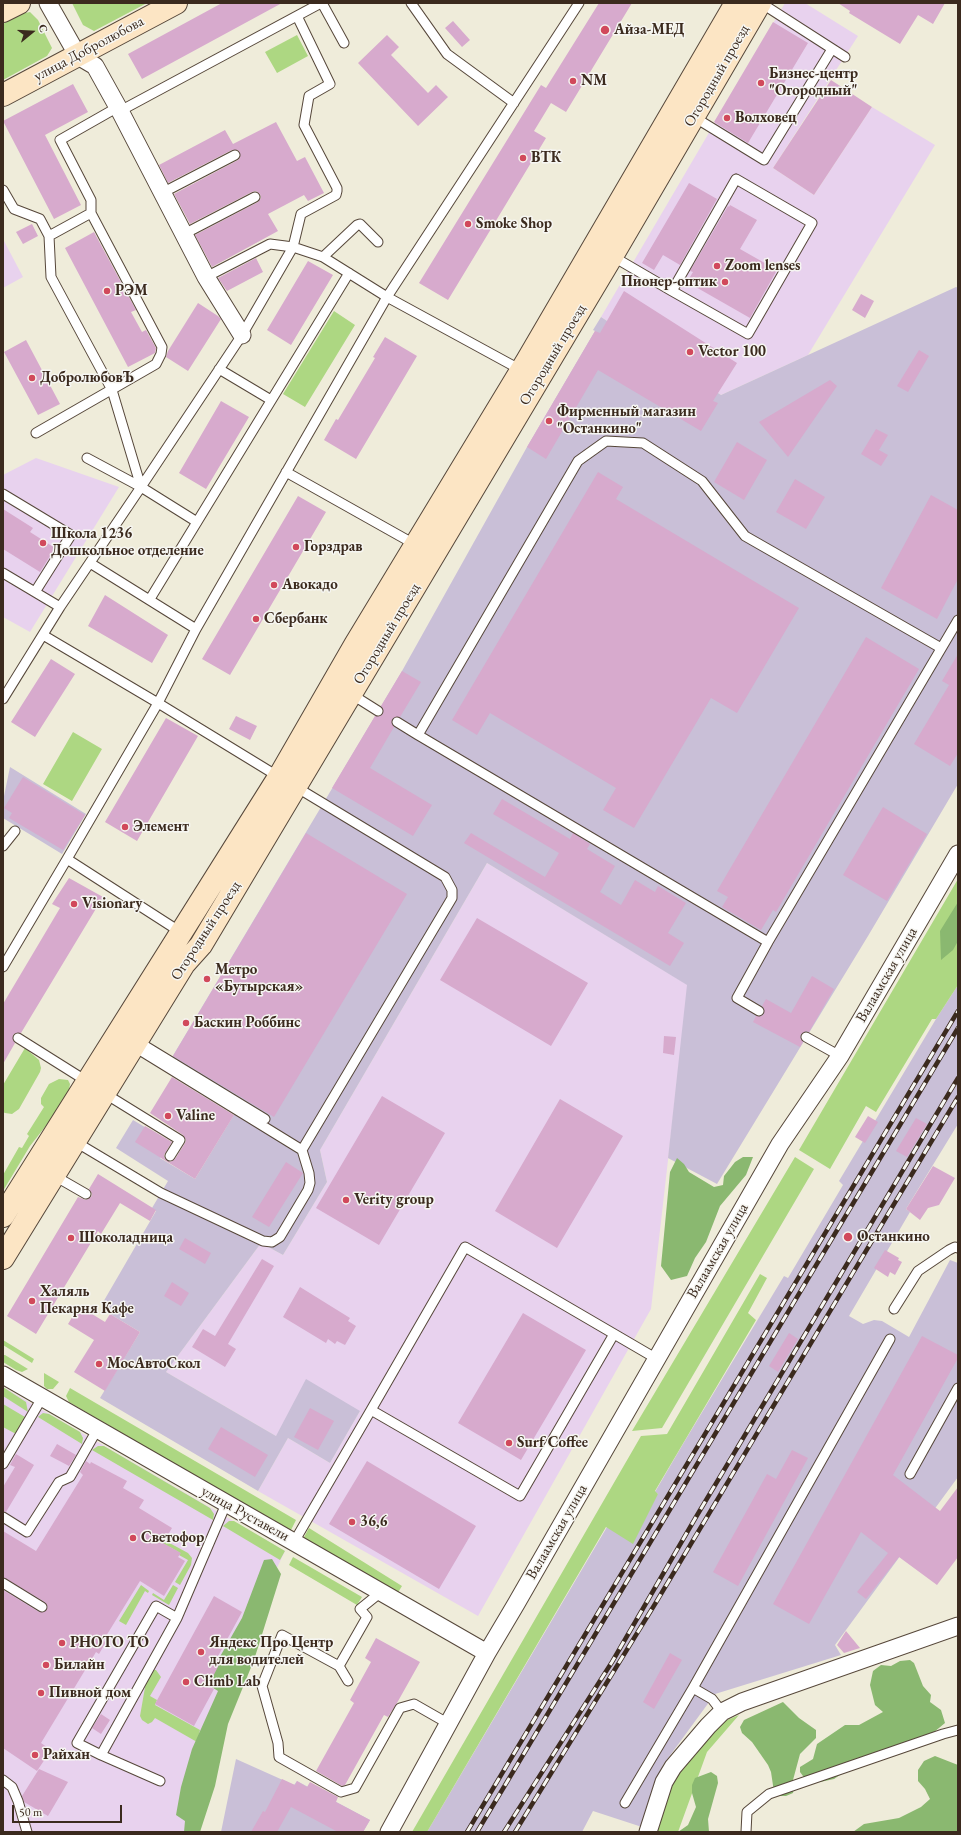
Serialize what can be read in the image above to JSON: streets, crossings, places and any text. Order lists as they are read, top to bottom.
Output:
{
  "streets": {
    "main road": ["улица Добролюбова", "Огородный проезд"],
    "street": ["Валаамская улица", "улица Руставели"]
  },
  "crossings": [
    ["Валаамская улица", "улица Руставели"]
  ],
  "places": [
    "Айза-МЕД",
    "NM",
    "Бизнес-центр \"Огородный\"",
    "Волховец",
    "ВТК",
    "Smoke Shop",
    "Zoom lenses",
    "Пионер-оптик",
    "РЭМ",
    "Vector 100",
    "ДобролюбовЪ",
    "Фирменный магазин \"Останкино\"",
    "Школа 1236 Дошкольное отделение",
    "Горздрав",
    "Авокадо",
    "Сбербанк",
    "Элемент",
    "Visionary",
    "Метро «Бутырская»",
    "Баскин Роббинс",
    "Valine",
    "Verity group",
    "Останкино",
    "Шоколадница",
    "Халяль Пекарня Кафе",
    "МосАвтоСкол",
    "Surf Coffee",
    "36,6",
    "Светофор",
    "PHOTO TO",
    "Яндекс Про Центр для водителей",
    "Билайн",
    "Climb Lab",
    "Пивной дом",
    "Райхан"
  ],
  "scale_bar": "50 m",
  "north": "right"
}
